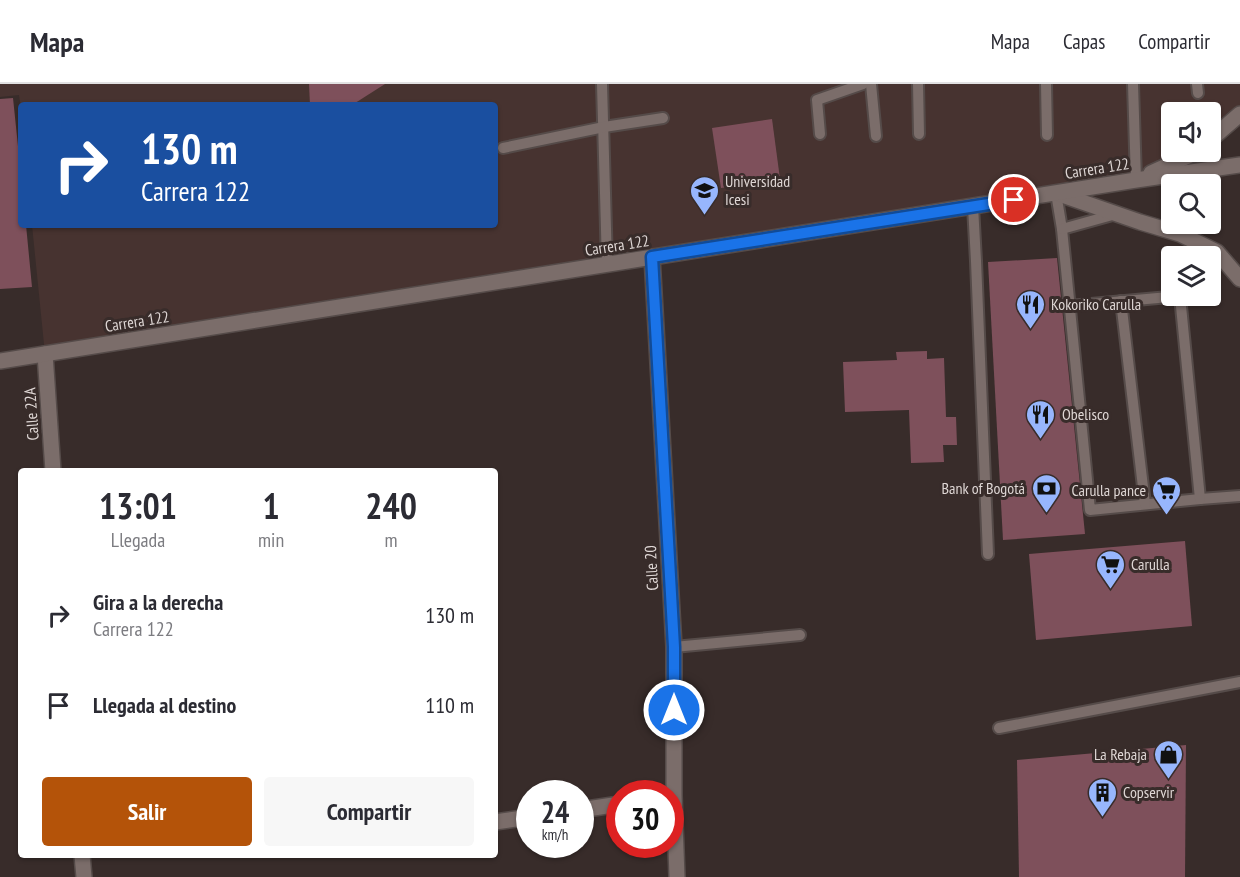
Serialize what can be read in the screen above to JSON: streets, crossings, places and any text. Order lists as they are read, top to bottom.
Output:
{
  "streets": {
    "street": ["Carrera 122", "Calle 22A", "Calle 20"]
  },
  "crossings": [
    ["Carrera 122", "Calle 22A"],
    ["Carrera 122", "Calle 20"]
  ],
  "places": {
    "school or university": ["Universidad Icesi"],
    "restaurant": ["Kokoriko Carulla", "Obelisco"],
    "bank": ["Bank of Bogotá"],
    "supermarket": ["Carulla pance", "Carulla"],
    "shop": ["La Rebaja"],
    "building": ["Copservir"]
  },
  "page": {
    "header": "Mapa",
    "nav": ["Mapa", "Capas", "Compartir"],
    "turn": ["130 m", "Carrera 122"],
    "eta": [
      "13:01",
      "Llegada",
      "1",
      "min",
      "240",
      "m"
    ],
    "list": [
      {
        "name": "Gira a la derecha",
        "note": "Carrera 122",
        "value": "130 m"
      },
      {
        "name": "Llegada al destino",
        "value": "110 m"
      }
    ],
    "buttons": ["Salir", "Compartir"],
    "speed": "24 km/h",
    "limit": "30"
  }
}
